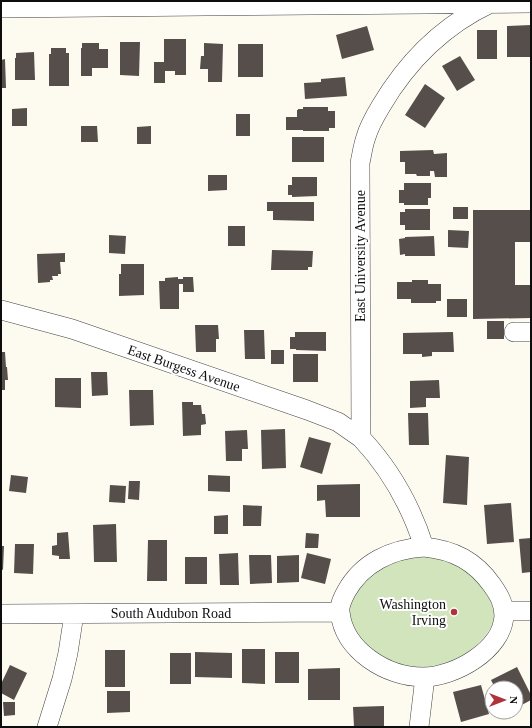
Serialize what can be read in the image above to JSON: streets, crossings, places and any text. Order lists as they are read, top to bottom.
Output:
{
  "streets": {
    "street": ["East University Avenue", "East Burgess Avenue", "South Audubon Road"]
  },
  "crossings": [
    ["East University Avenue", "East Burgess Avenue"]
  ],
  "places": ["Washington Irving"],
  "north": "right"
}
